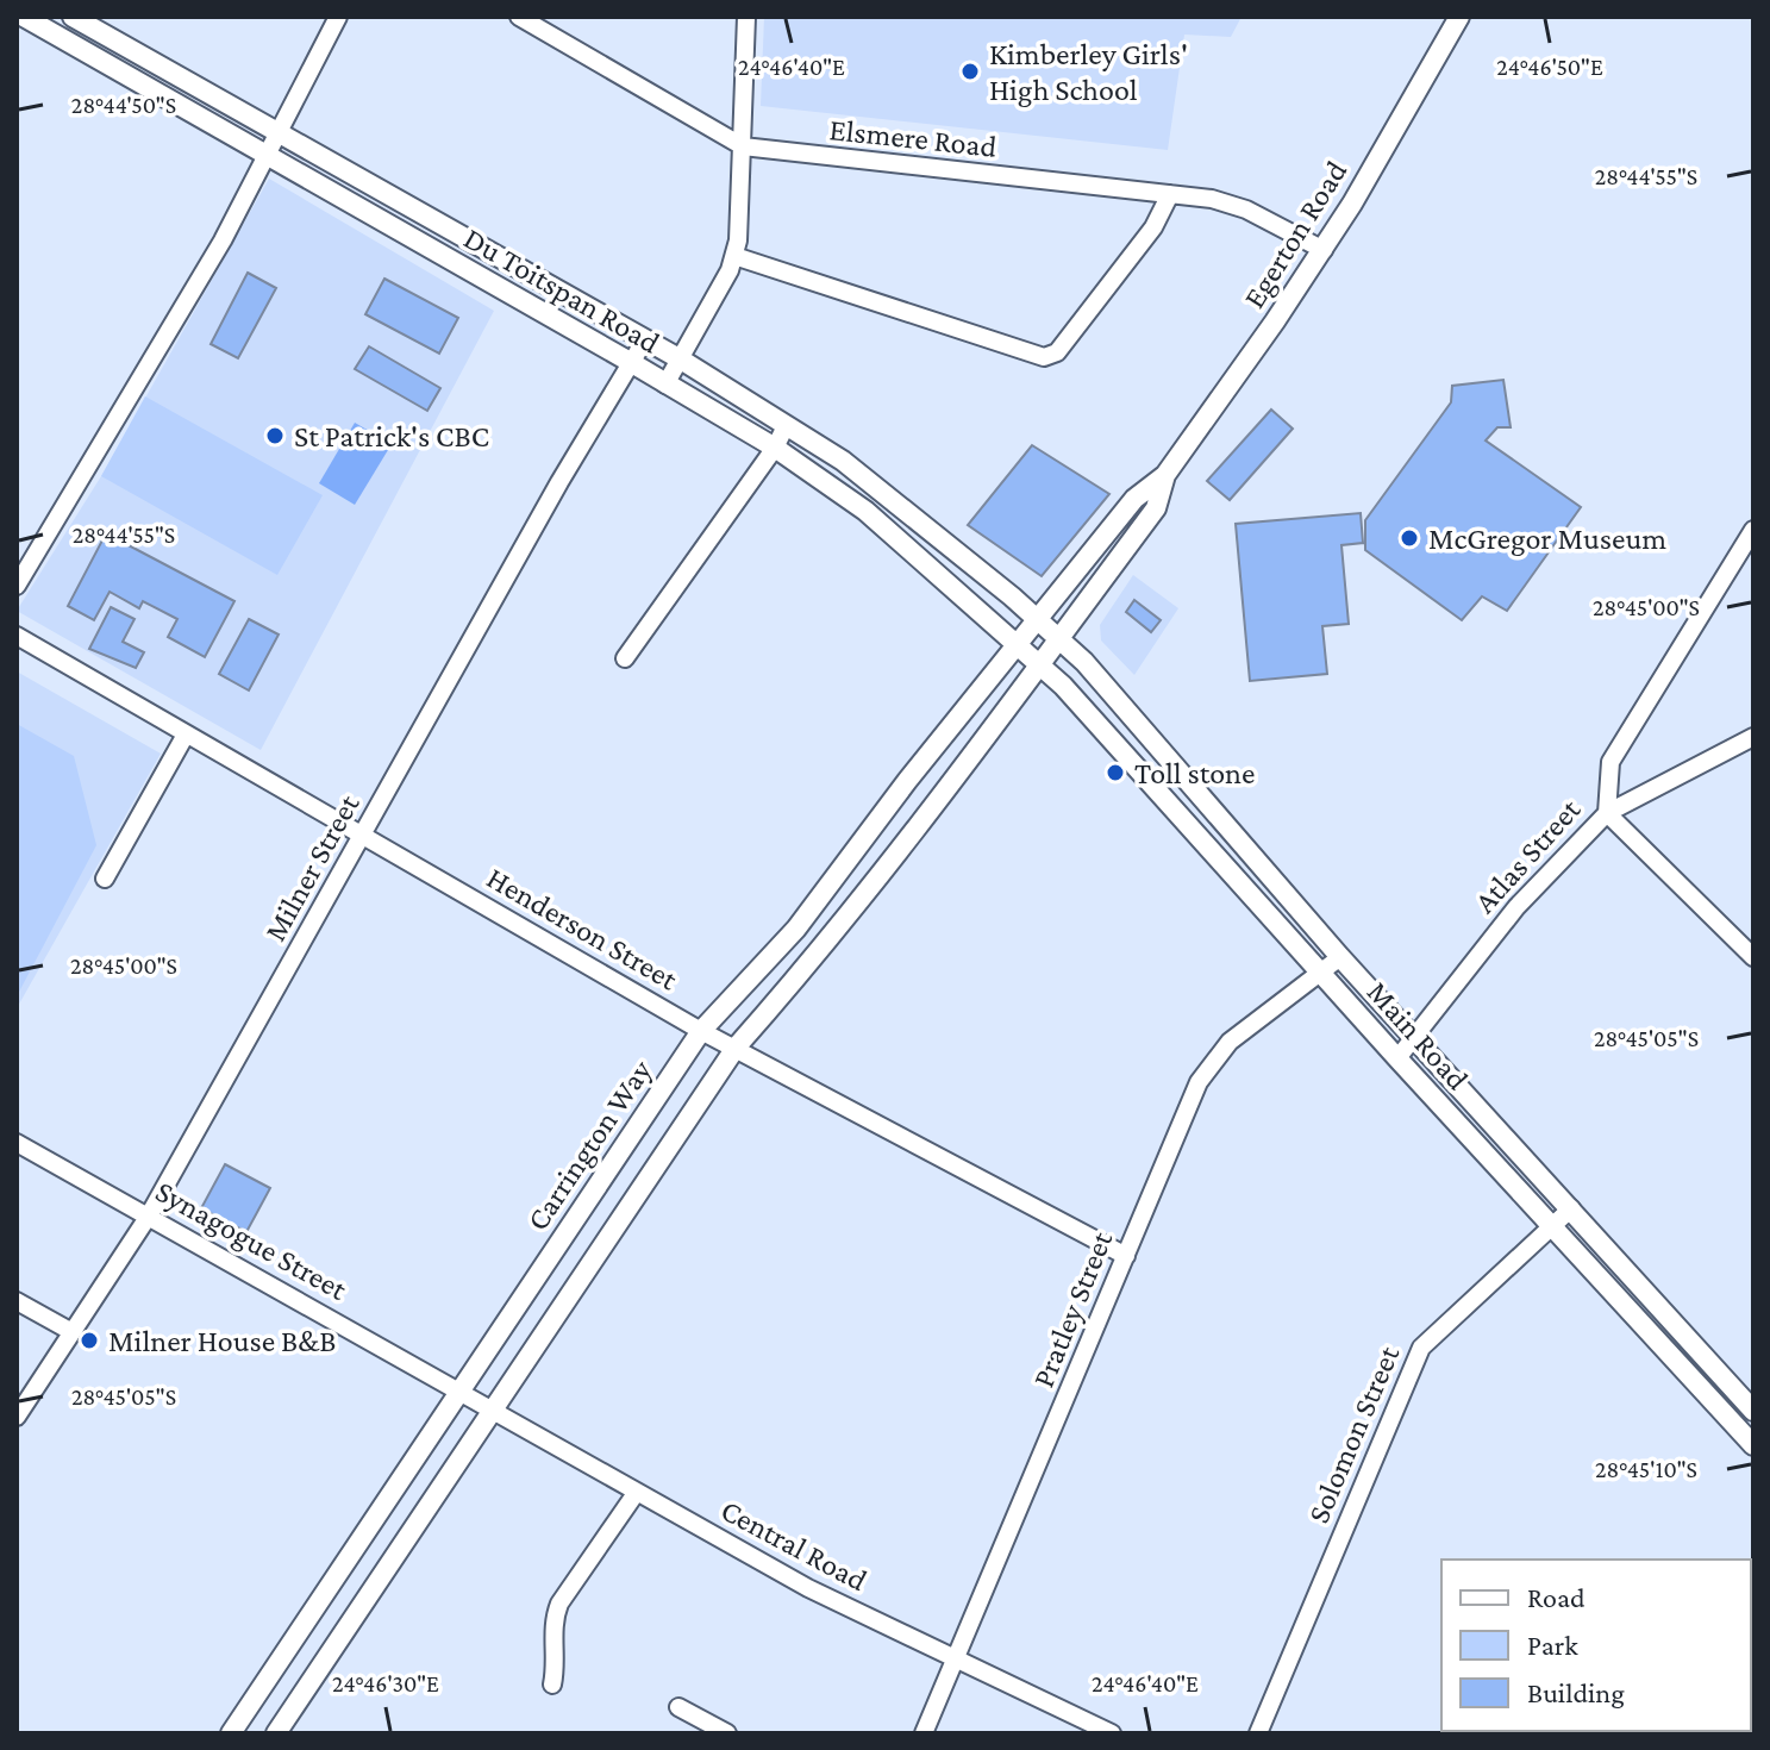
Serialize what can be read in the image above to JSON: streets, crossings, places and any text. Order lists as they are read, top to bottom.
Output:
{
  "streets": {
    "street": [
      "Elsmere Road",
      "Egerton Road",
      "Du Toitspan Road",
      "Atlas Street",
      "Milner Street",
      "Henderson Street",
      "Main Road",
      "Carrington Way",
      "Synagogue Street",
      "Pratley Street",
      "Solomon Street",
      "Central Road"
    ]
  },
  "crossings": [
    ["Elsmere Road", "Egerton Road"],
    ["Egerton Road", "Du Toitspan Road"],
    ["Egerton Road", "Main Road"],
    ["Egerton Road", "Carrington Way"],
    ["Du Toitspan Road", "Milner Street"],
    ["Du Toitspan Road", "Main Road"],
    ["Du Toitspan Road", "Carrington Way"],
    ["Atlas Street", "Main Road"],
    ["Milner Street", "Henderson Street"],
    ["Milner Street", "Synagogue Street"],
    ["Henderson Street", "Carrington Way"],
    ["Henderson Street", "Pratley Street"],
    ["Main Road", "Pratley Street"],
    ["Main Road", "Solomon Street"],
    ["Carrington Way", "Synagogue Street"],
    ["Carrington Way", "Central Road"],
    ["Synagogue Street", "Central Road"],
    ["Pratley Street", "Central Road"]
  ],
  "places": [
    "Kimberley Girls' High School",
    "St Patrick's CBC",
    "McGregor Museum",
    "Toll stone",
    "Milner House B&B"
  ],
  "legend": ["Road", "Park", "Building"],
  "coordinates": [
    "24°46'40\"E",
    "24°46'50\"E",
    "28°44'50\"S",
    "28°44'55\"S",
    "28°45'00\"S",
    "28°45'05\"S",
    "28°45'10\"S",
    "24°46'30\"E"
  ]
}
